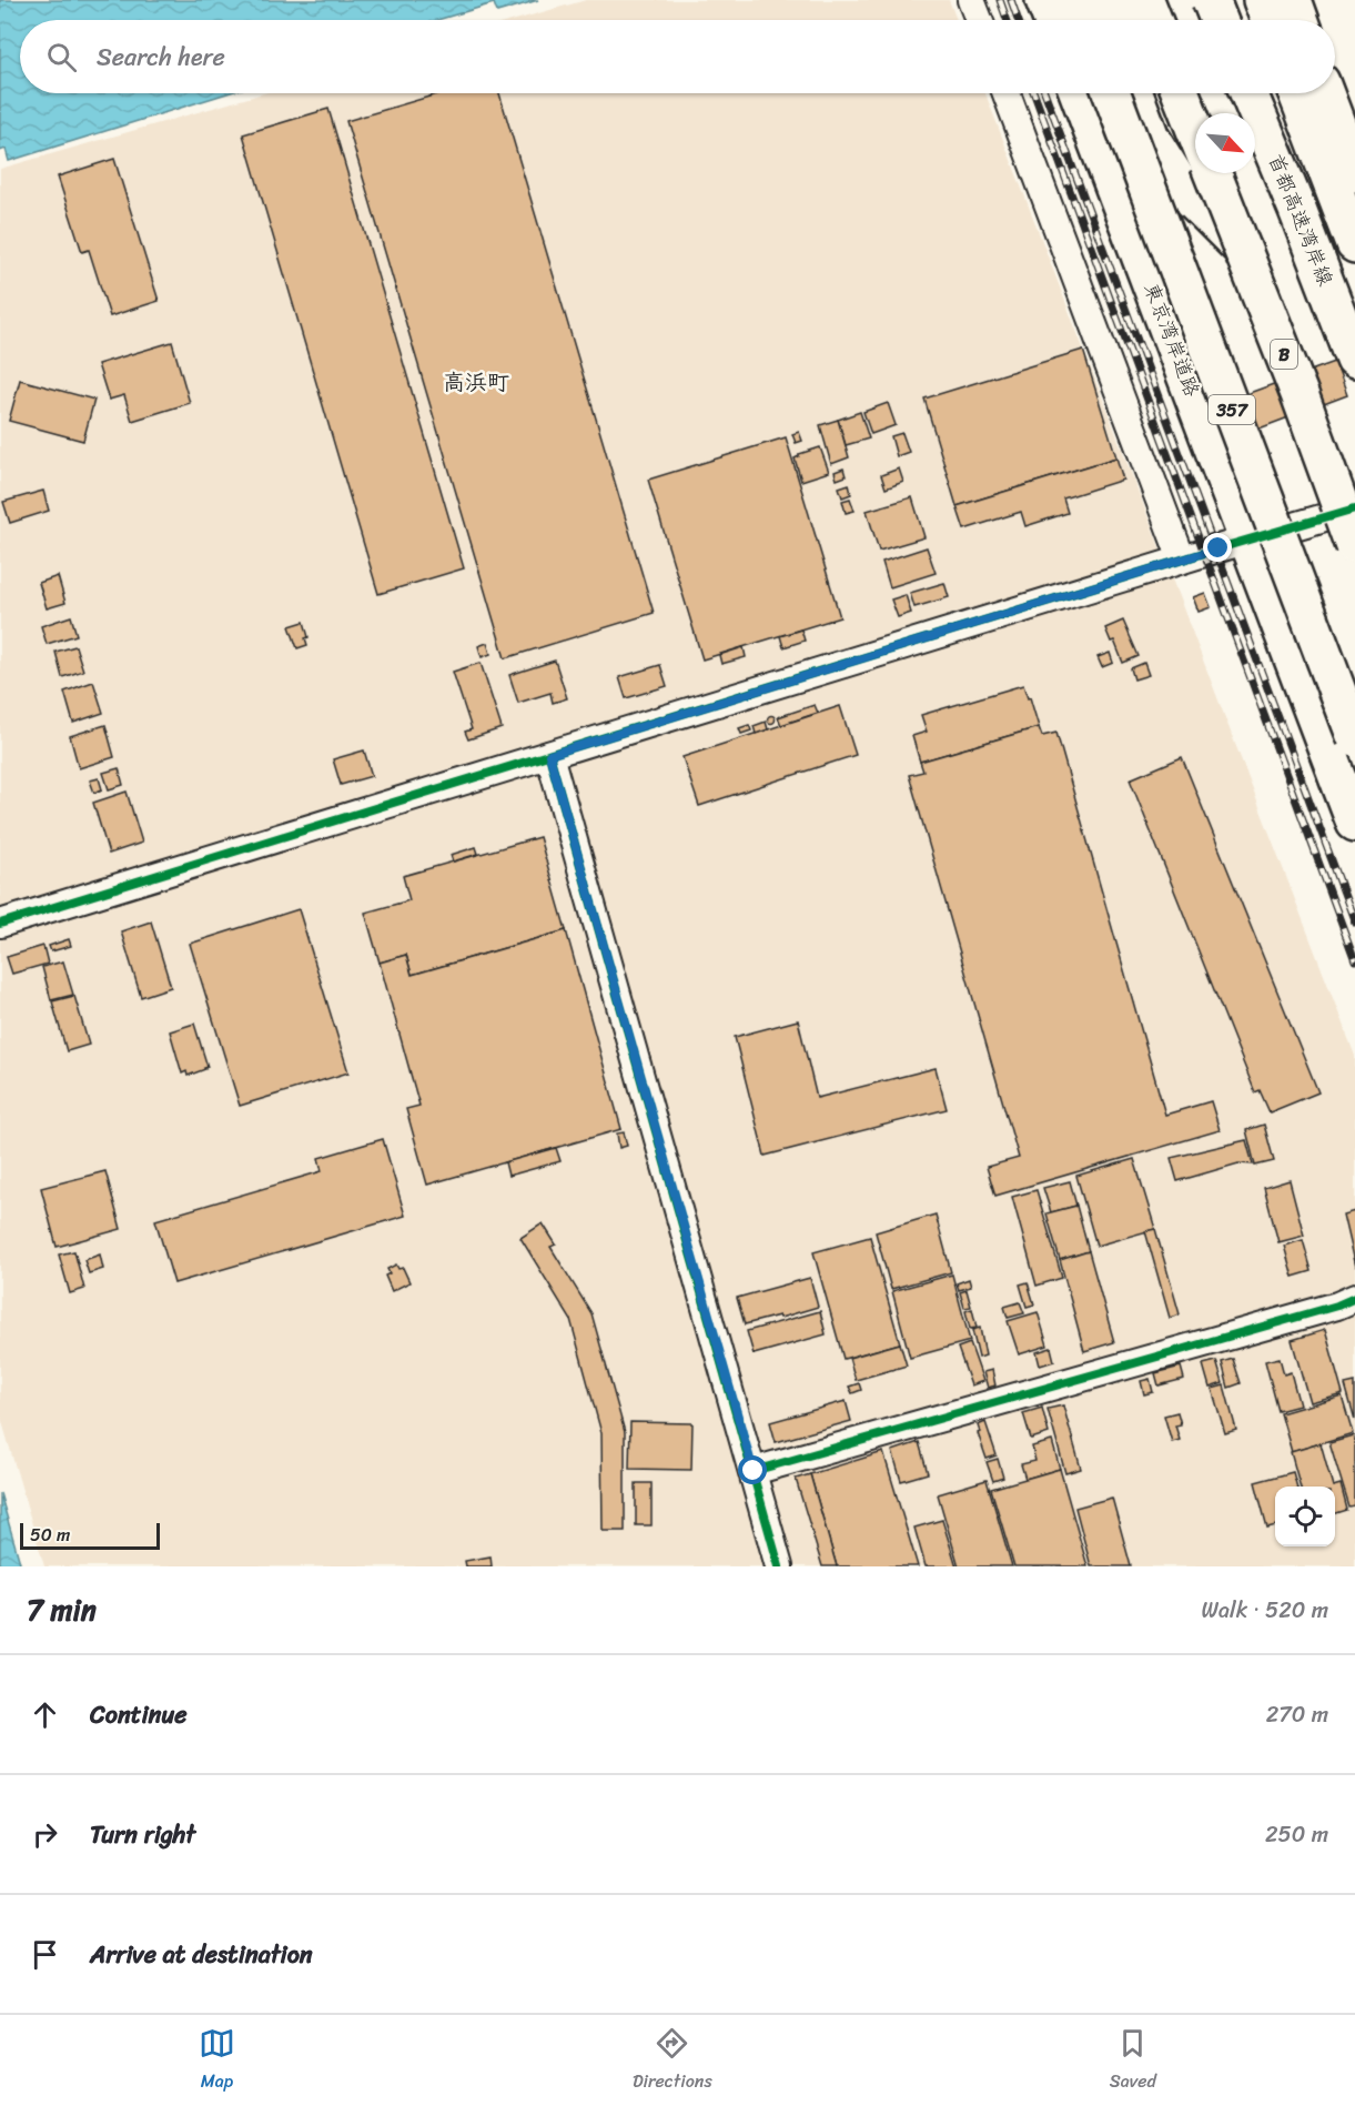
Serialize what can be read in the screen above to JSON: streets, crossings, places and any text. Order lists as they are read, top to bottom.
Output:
{
  "streets": {
    "highway": [
      "首都高速湾岸線",
      "東京湾岸道路",
      "B",
      "357"
    ]
  },
  "districts": ["高浜町"],
  "scale_bar": "50 m",
  "north": "bottom right",
  "page": {
    "search": "Search here",
    "scale": "50 m",
    "heading": ["7 min", "Walk · 520 m"],
    "list": [
      ["Continue", "270 m"],
      ["Turn right", "250 m"],
      "Arrive at destination"
    ],
    "nav": ["Map", "Directions", "Saved"]
  }
}
